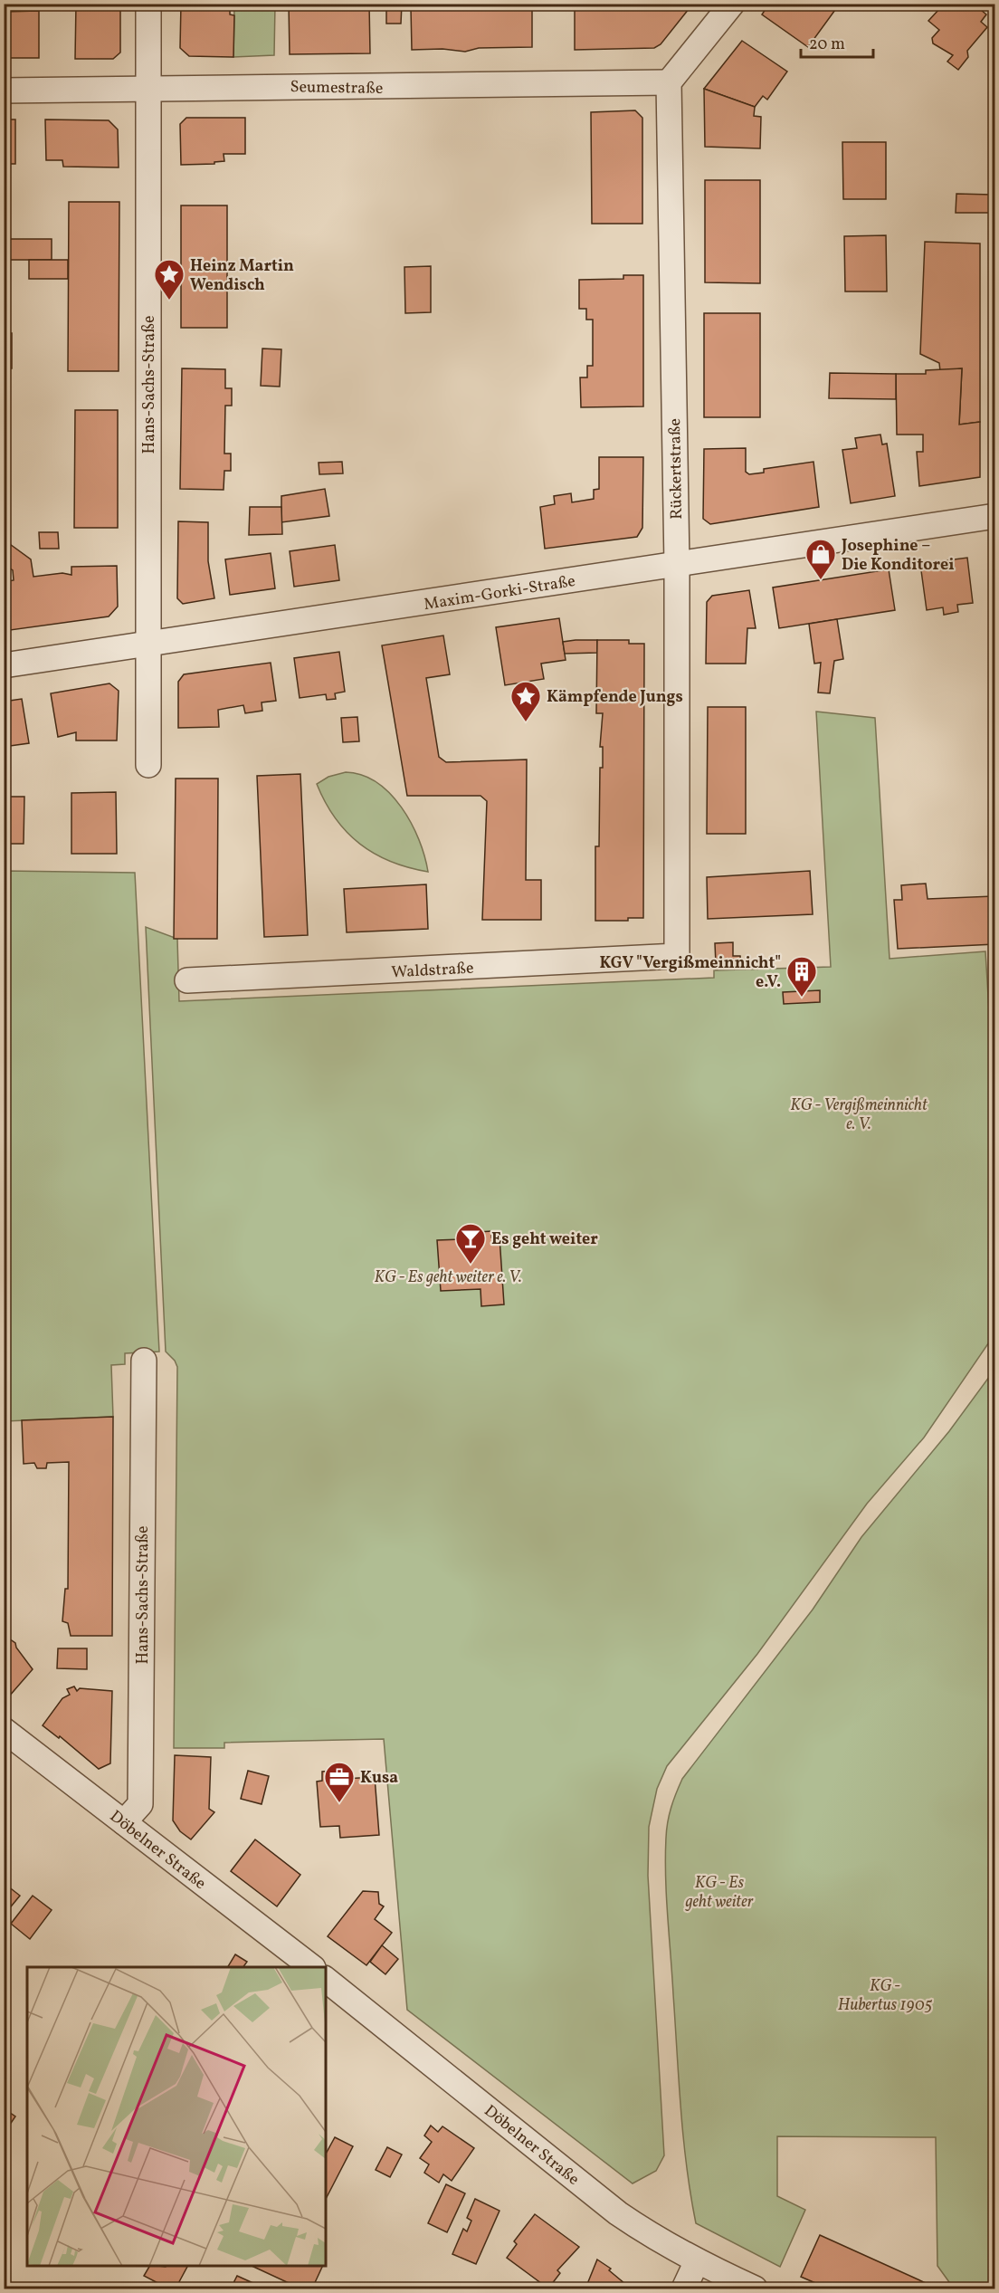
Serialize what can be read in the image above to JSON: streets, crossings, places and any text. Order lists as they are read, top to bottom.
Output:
{
  "streets": {
    "street": [
      "Seumestraße",
      "Hans-Sachs-Straße",
      "Rückertstraße",
      "Maxim-Gorki-Straße",
      "Waldstraße",
      "Döbelner Straße"
    ]
  },
  "crossings": [
    ["Seumestraße", "Hans-Sachs-Straße"],
    ["Seumestraße", "Rückertstraße"],
    ["Hans-Sachs-Straße", "Maxim-Gorki-Straße"],
    ["Hans-Sachs-Straße", "Döbelner Straße"],
    ["Rückertstraße", "Maxim-Gorki-Straße"],
    ["Rückertstraße", "Waldstraße"]
  ],
  "parks": [
    "KG - Vergißmeinnicht e. V.",
    "KG - Es geht weiter e. V.",
    "KG - Es geht weiter",
    "KG - Hubertus 1905"
  ],
  "places": {
    "place": ["Heinz Martin Wendisch", "Kämpfende Jungs"],
    "shop": ["Josephine – Die Konditorei"],
    "building": ["KGV \"Vergißmeinnicht\" e.V."],
    "bar": ["Es geht weiter"],
    "office": ["Kusa"]
  },
  "scale_bar": "20 m"
}
